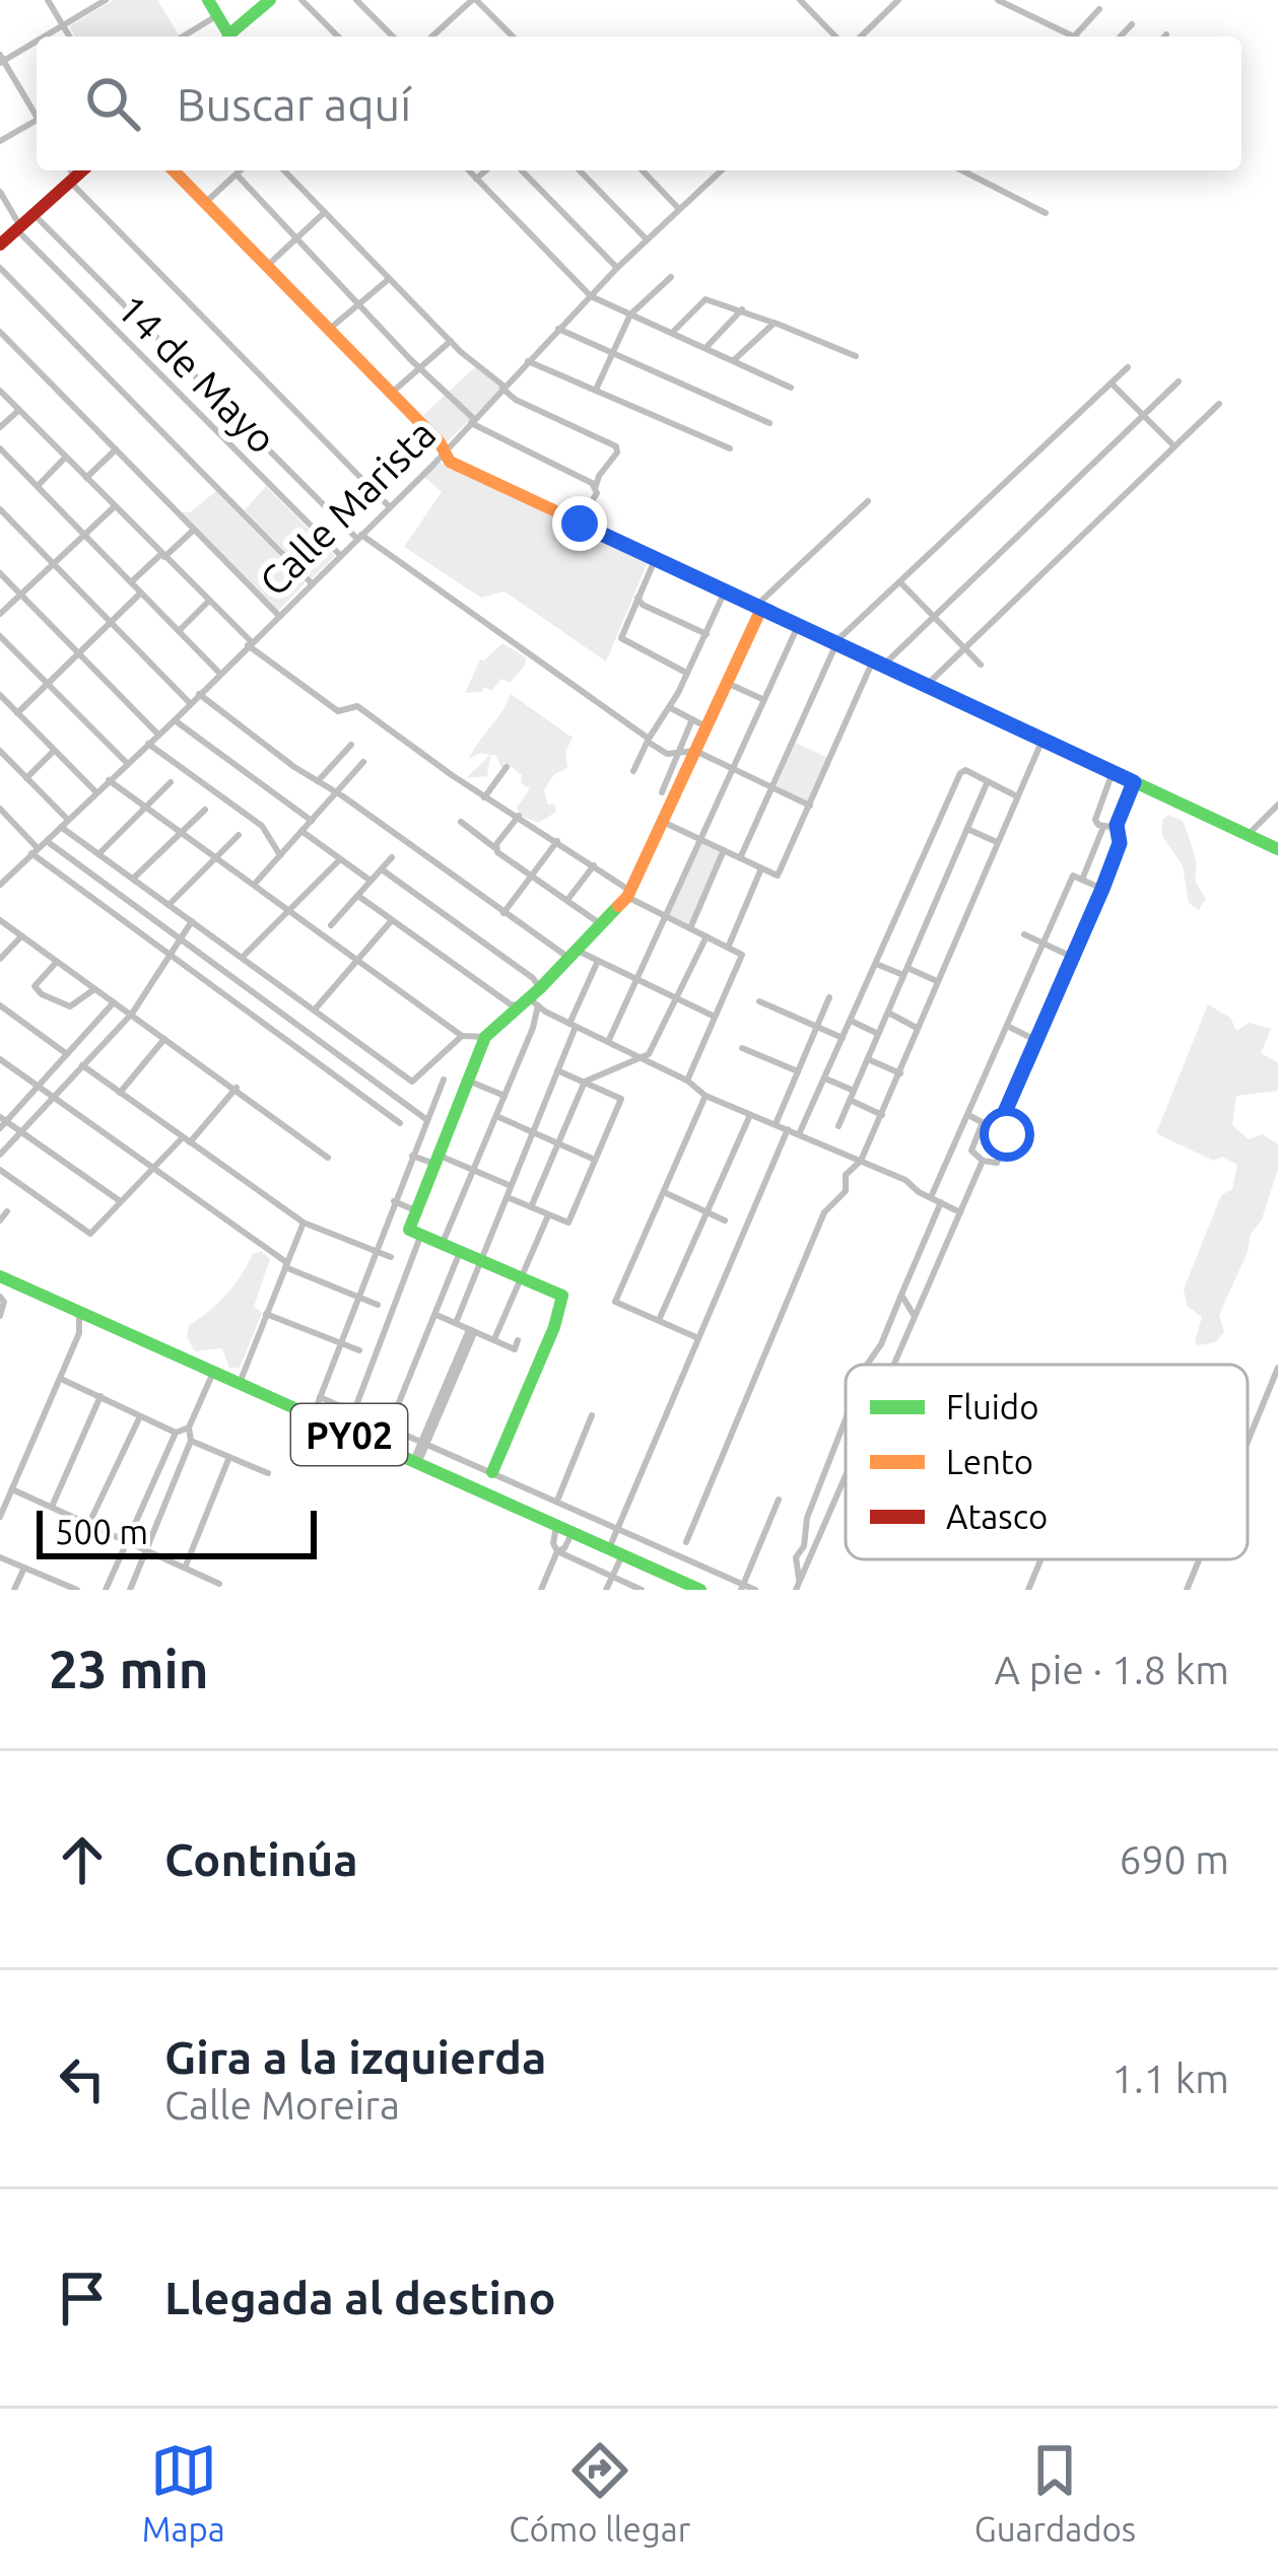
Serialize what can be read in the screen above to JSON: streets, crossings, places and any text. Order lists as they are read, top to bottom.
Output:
{
  "streets": {
    "street": ["14 de Mayo", "Calle Marista", "PY02"]
  },
  "crossings": [
    ["14 de Mayo", "Calle Marista"]
  ],
  "legend": ["Fluido", "Lento", "Atasco"],
  "scale_bar": "500 m",
  "page": {
    "search": "Buscar aquí",
    "scale": "500 m",
    "heading": ["23 min", "A pie · 1.8 km"],
    "list": [
      ["Continúa", "690 m"],
      ["Gira a la izquierda", "Calle Moreira", "1.1 km"],
      "Llegada al destino"
    ],
    "nav": ["Mapa", "Cómo llegar", "Guardados"]
  }
}
